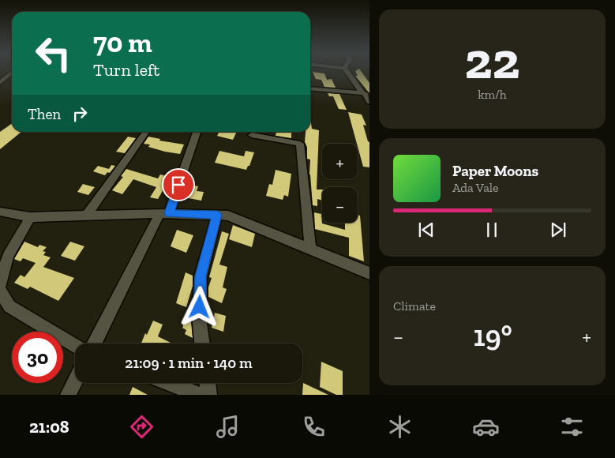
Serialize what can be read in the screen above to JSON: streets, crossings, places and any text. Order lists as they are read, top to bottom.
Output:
{
  "page": {
    "tile": [
      ["22", "km/h"],
      "Climate"
    ],
    "turn": ["70 m", "Turn left"],
    "then": "Then",
    "map_buttons": ["+", "−"],
    "song": ["Paper Moons", "Ada Vale"],
    "heat": ["−", "19°", "+"],
    "limit": "30",
    "trip": "21:09 · 1 min · 140 m",
    "tabs": "21:08"
  }
}
